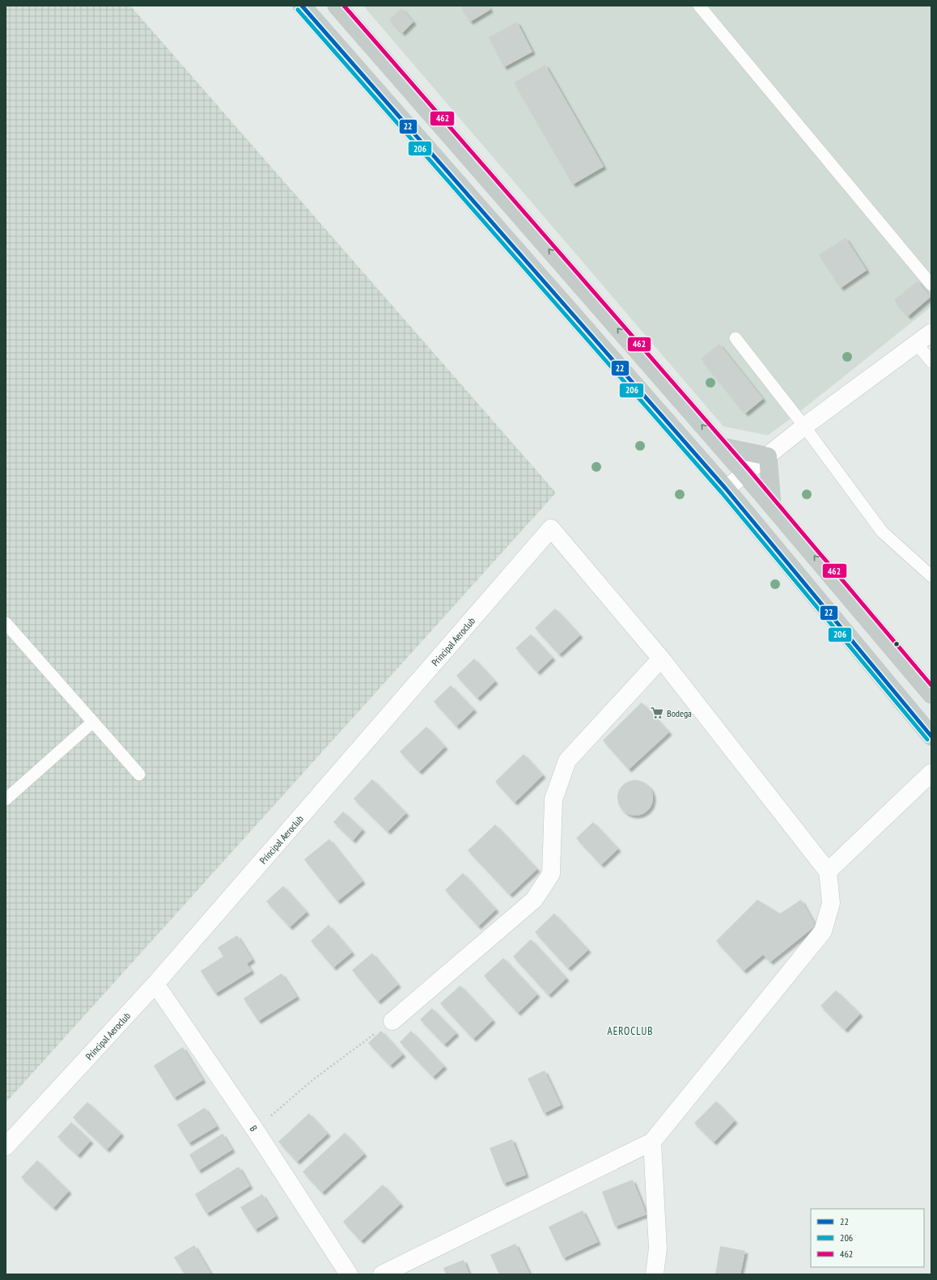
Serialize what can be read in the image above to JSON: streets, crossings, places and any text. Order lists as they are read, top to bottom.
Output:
{
  "streets": {
    "street": ["Principal Aeroclub", "B"]
  },
  "crossings": [
    ["Principal Aeroclub", "B"]
  ],
  "districts": ["AEROCLUB"],
  "places": {
    "supermarket": ["Bodega"]
  },
  "lines": ["transit line 22", "transit line 462", "transit line 206"],
  "legend": ["22", "206", "462"]
}
